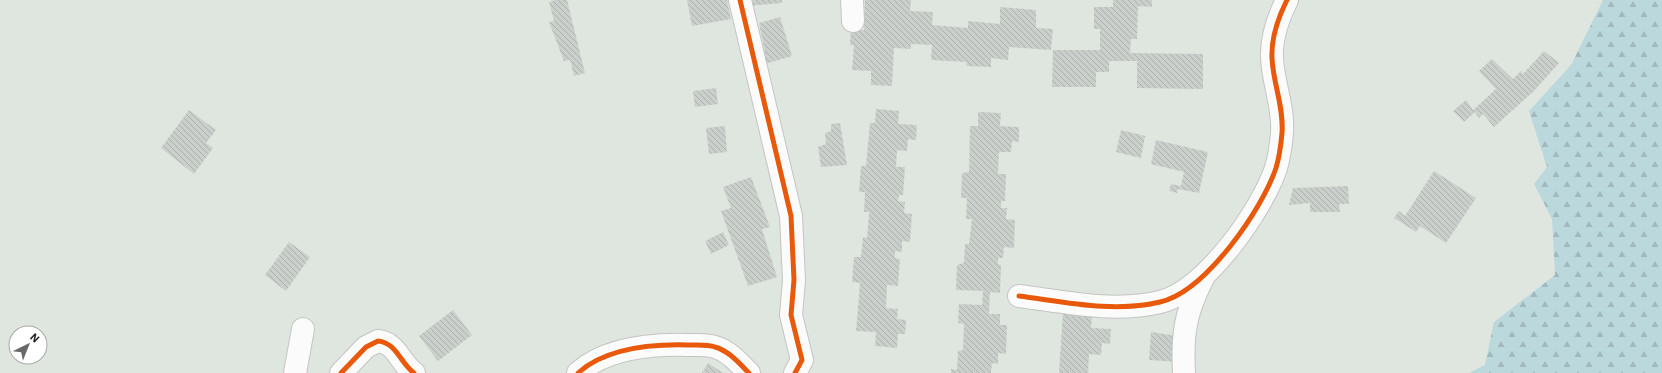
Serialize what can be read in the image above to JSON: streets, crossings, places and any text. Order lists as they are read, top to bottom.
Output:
{
  "north": "top right"
}
